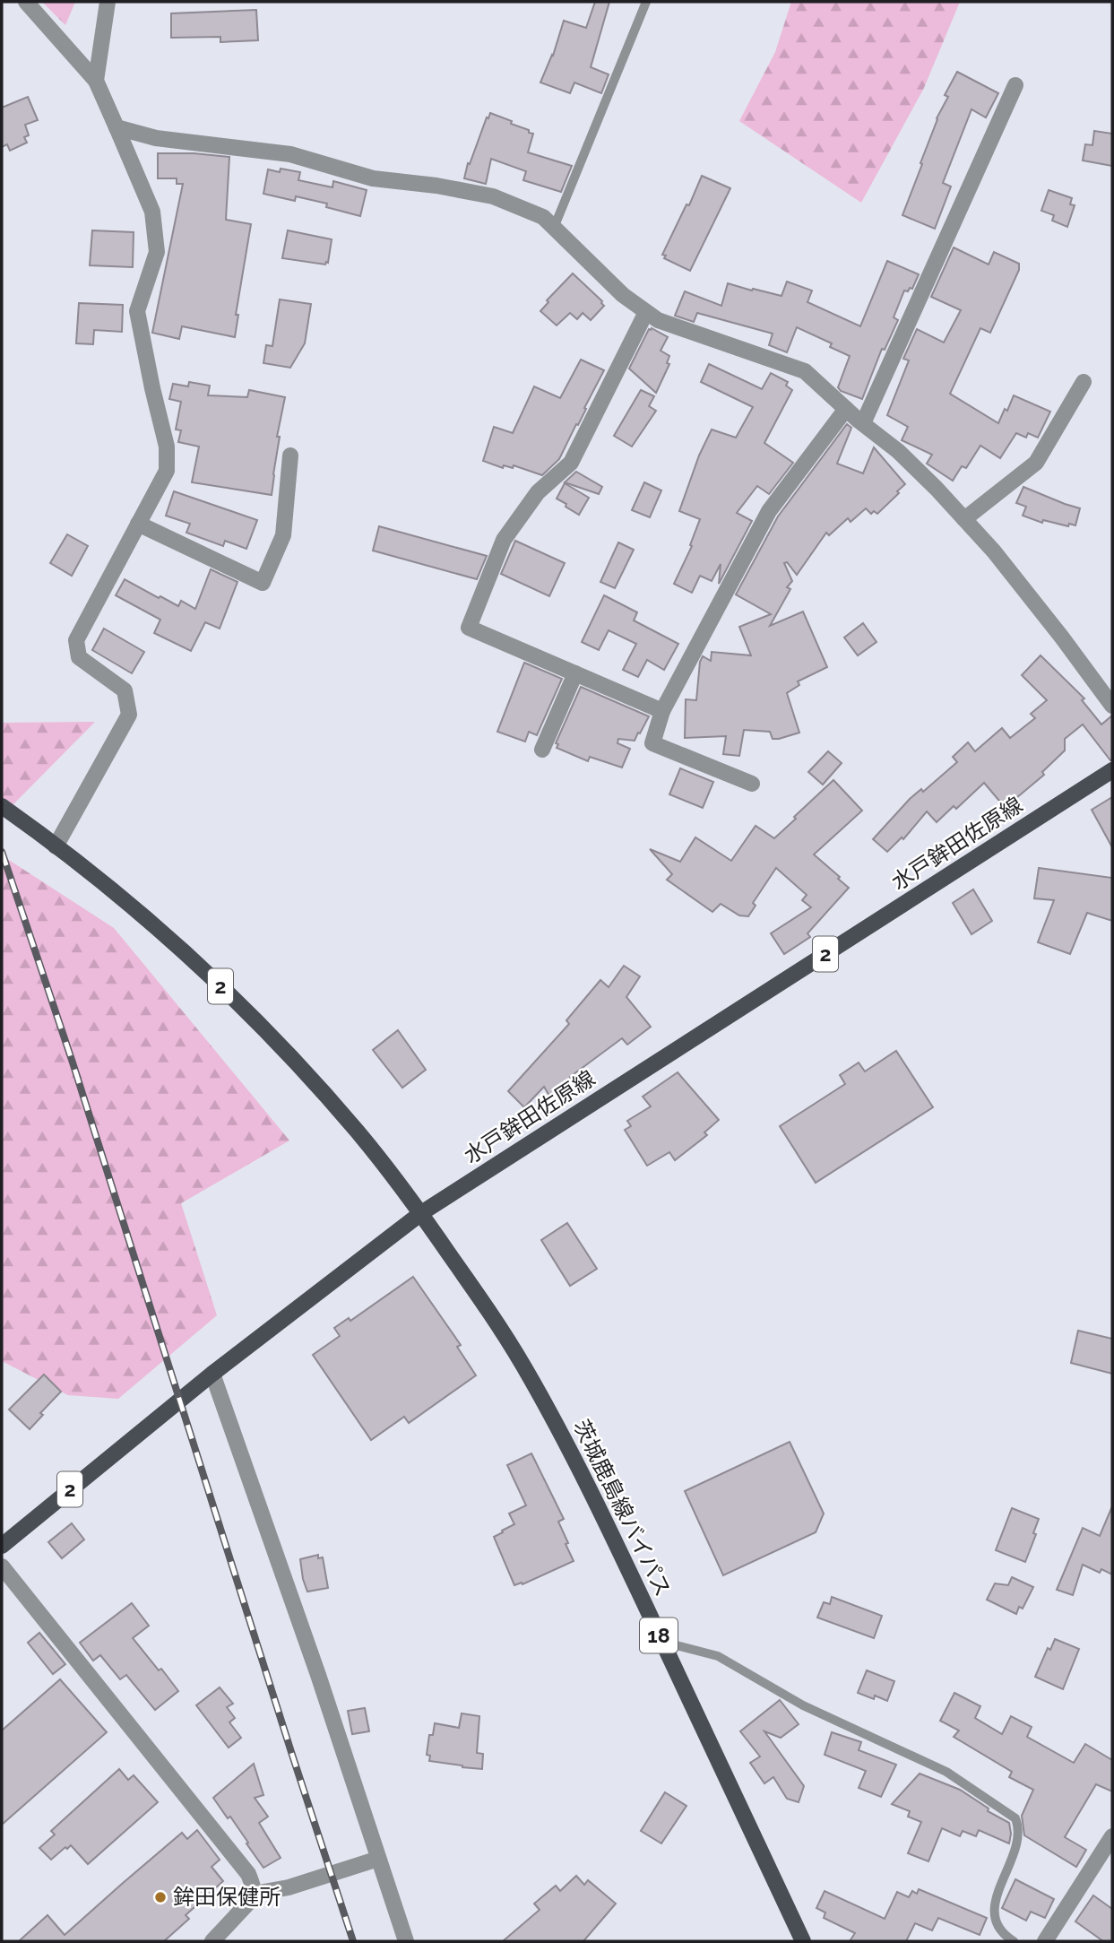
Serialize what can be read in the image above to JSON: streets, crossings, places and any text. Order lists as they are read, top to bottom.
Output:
{
  "streets": {
    "main road": [
      "水戸鉾田佐原線",
      "2",
      "茨城鹿島線バイパス",
      "18"
    ]
  },
  "crossings": [
    ["水戸鉾田佐原線", "2"],
    ["水戸鉾田佐原線", "茨城鹿島線バイパス"],
    ["2", "茨城鹿島線バイパス"]
  ],
  "places": ["鉾田保健所"]
}
